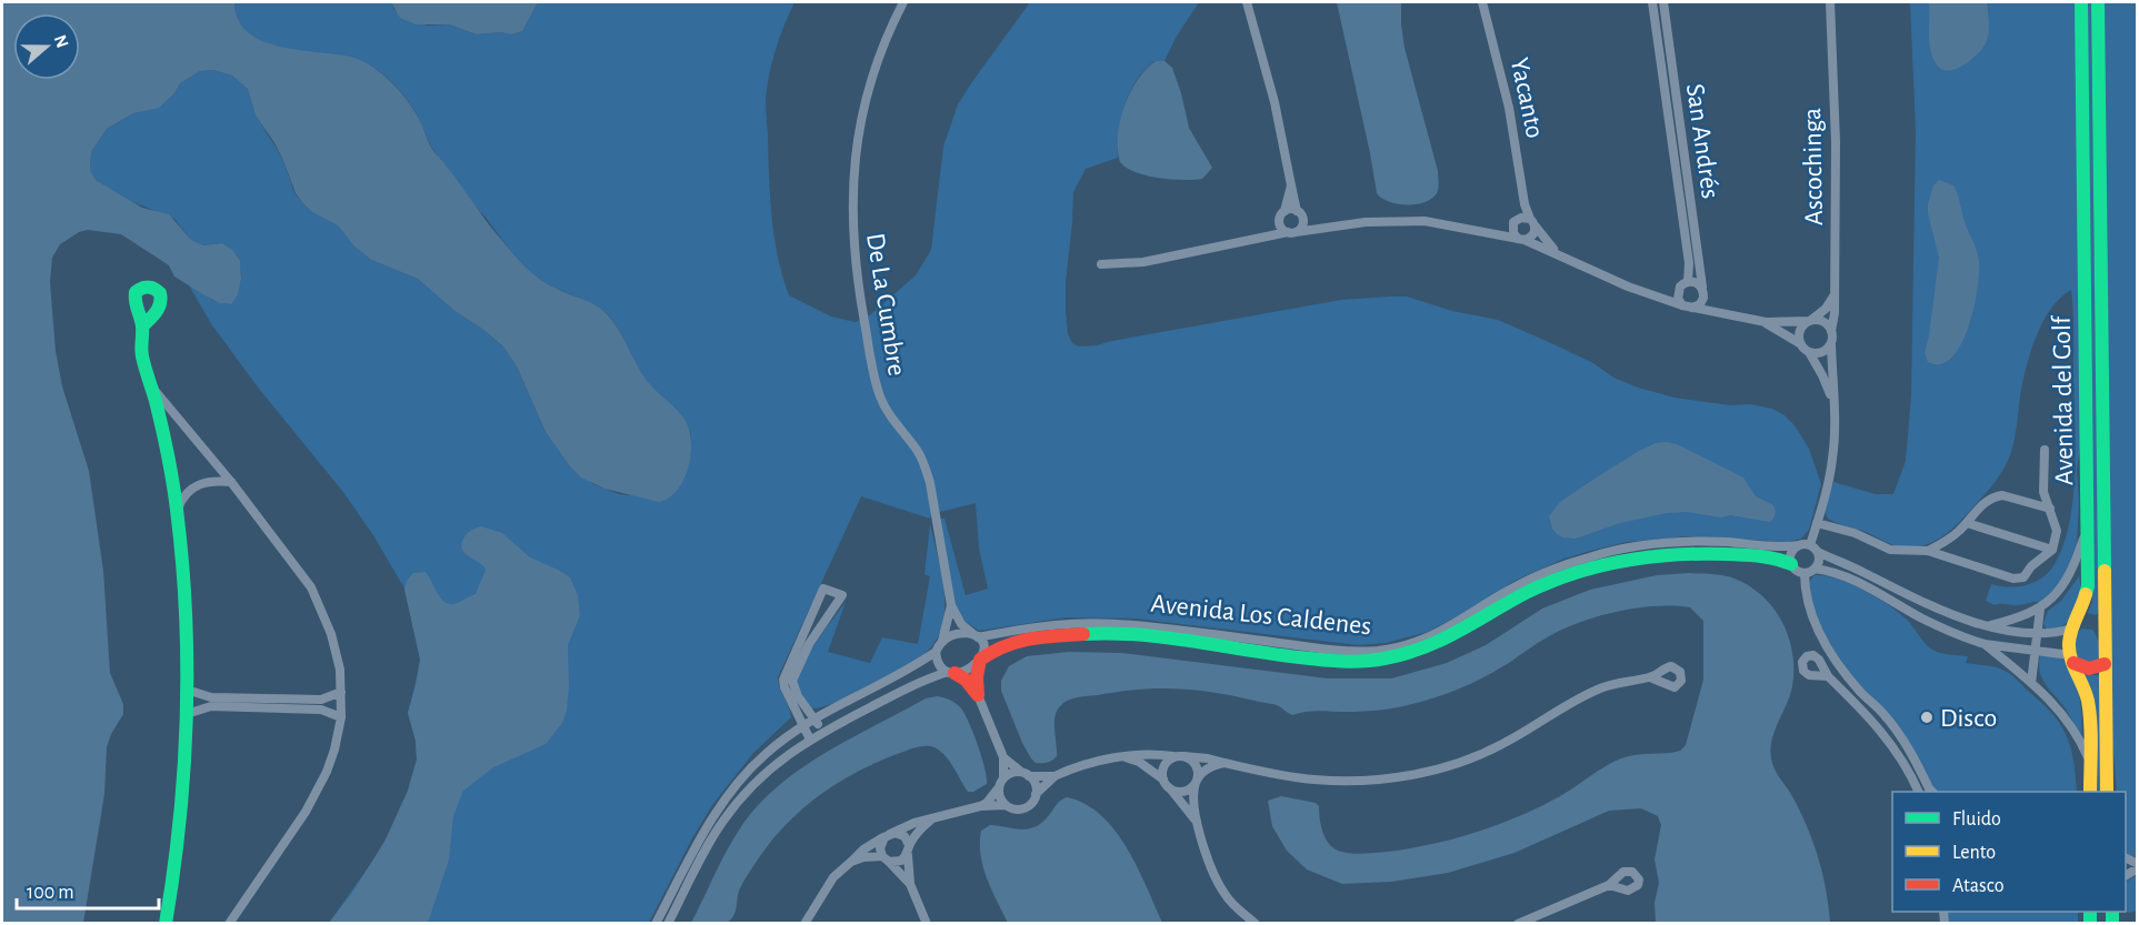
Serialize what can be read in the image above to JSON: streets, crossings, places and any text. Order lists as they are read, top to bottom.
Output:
{
  "streets": {
    "street": [
      "Yacanto",
      "San Andrés",
      "Ascochinga",
      "De La Cumbre",
      "Avenida del Golf",
      "Avenida Los Caldenes"
    ]
  },
  "places": ["Disco"],
  "legend": ["Fluido", "Lento", "Atasco"],
  "scale_bar": "100 m",
  "north": "right"
}
